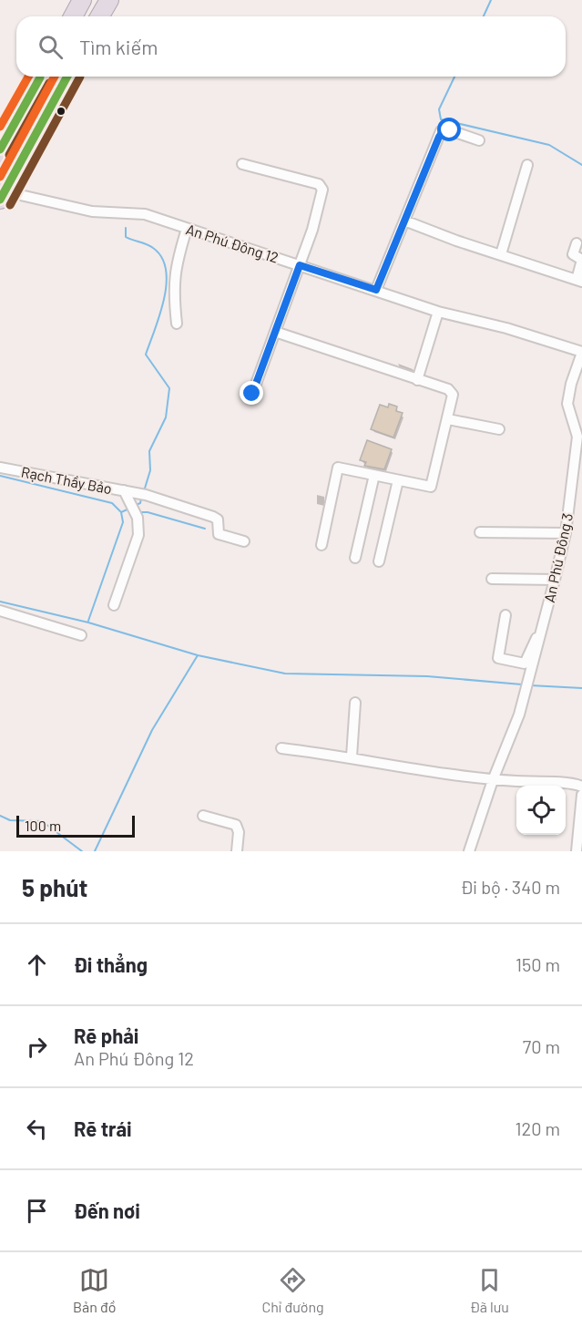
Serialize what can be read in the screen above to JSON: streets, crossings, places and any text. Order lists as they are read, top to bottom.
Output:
{
  "streets": {
    "street": ["An Phú Đông 12", "Rạch Thầy Bảo", "An Phú Đông 3"]
  },
  "crossings": [
    ["An Phú Đông 12", "An Phú Đông 3"]
  ],
  "scale_bar": "100 m",
  "page": {
    "search": "Tìm kiếm",
    "scale": "100 m",
    "heading": ["5 phút", "Đi bộ · 340 m"],
    "list": [
      ["Đi thẳng", "150 m"],
      ["Rẽ phải", "An Phú Đông 12", "70 m"],
      ["Rẽ trái", "120 m"],
      "Đến nơi"
    ],
    "nav": ["Bản đồ", "Chỉ đường", "Đã lưu"]
  }
}
